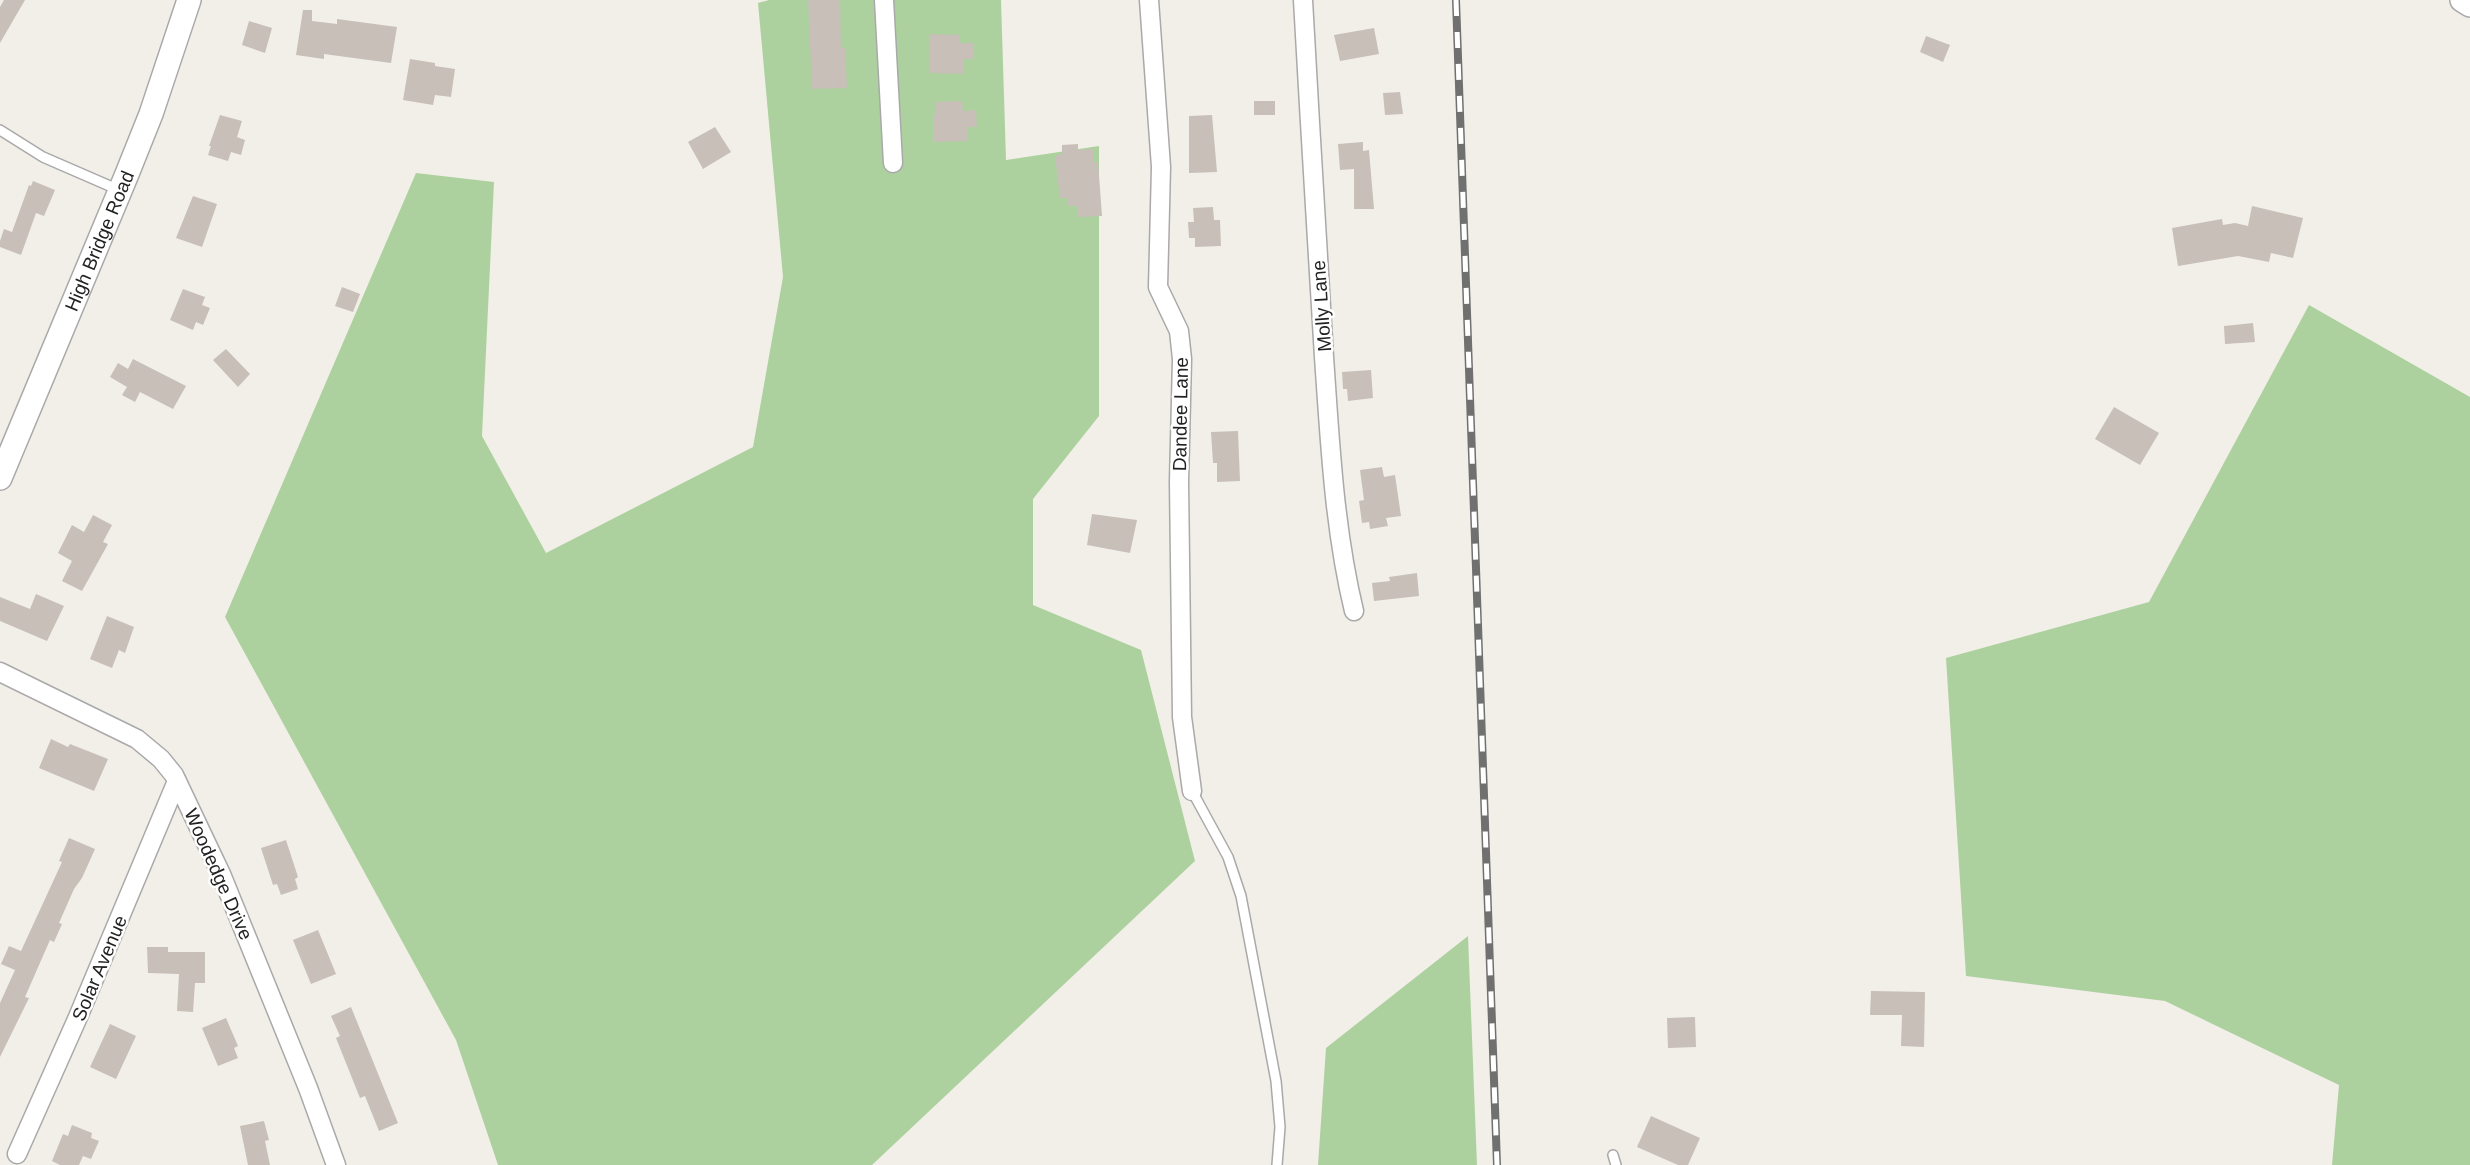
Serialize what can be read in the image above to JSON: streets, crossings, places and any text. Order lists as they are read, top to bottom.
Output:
{
  "streets": {
    "street": [
      "High Bridge Road",
      "Molly Lane",
      "Dandee Lane",
      "Woodedge Drive",
      "Solar Avenue"
    ]
  },
  "crossings": [
    ["Woodedge Drive", "Solar Avenue"]
  ]
}
